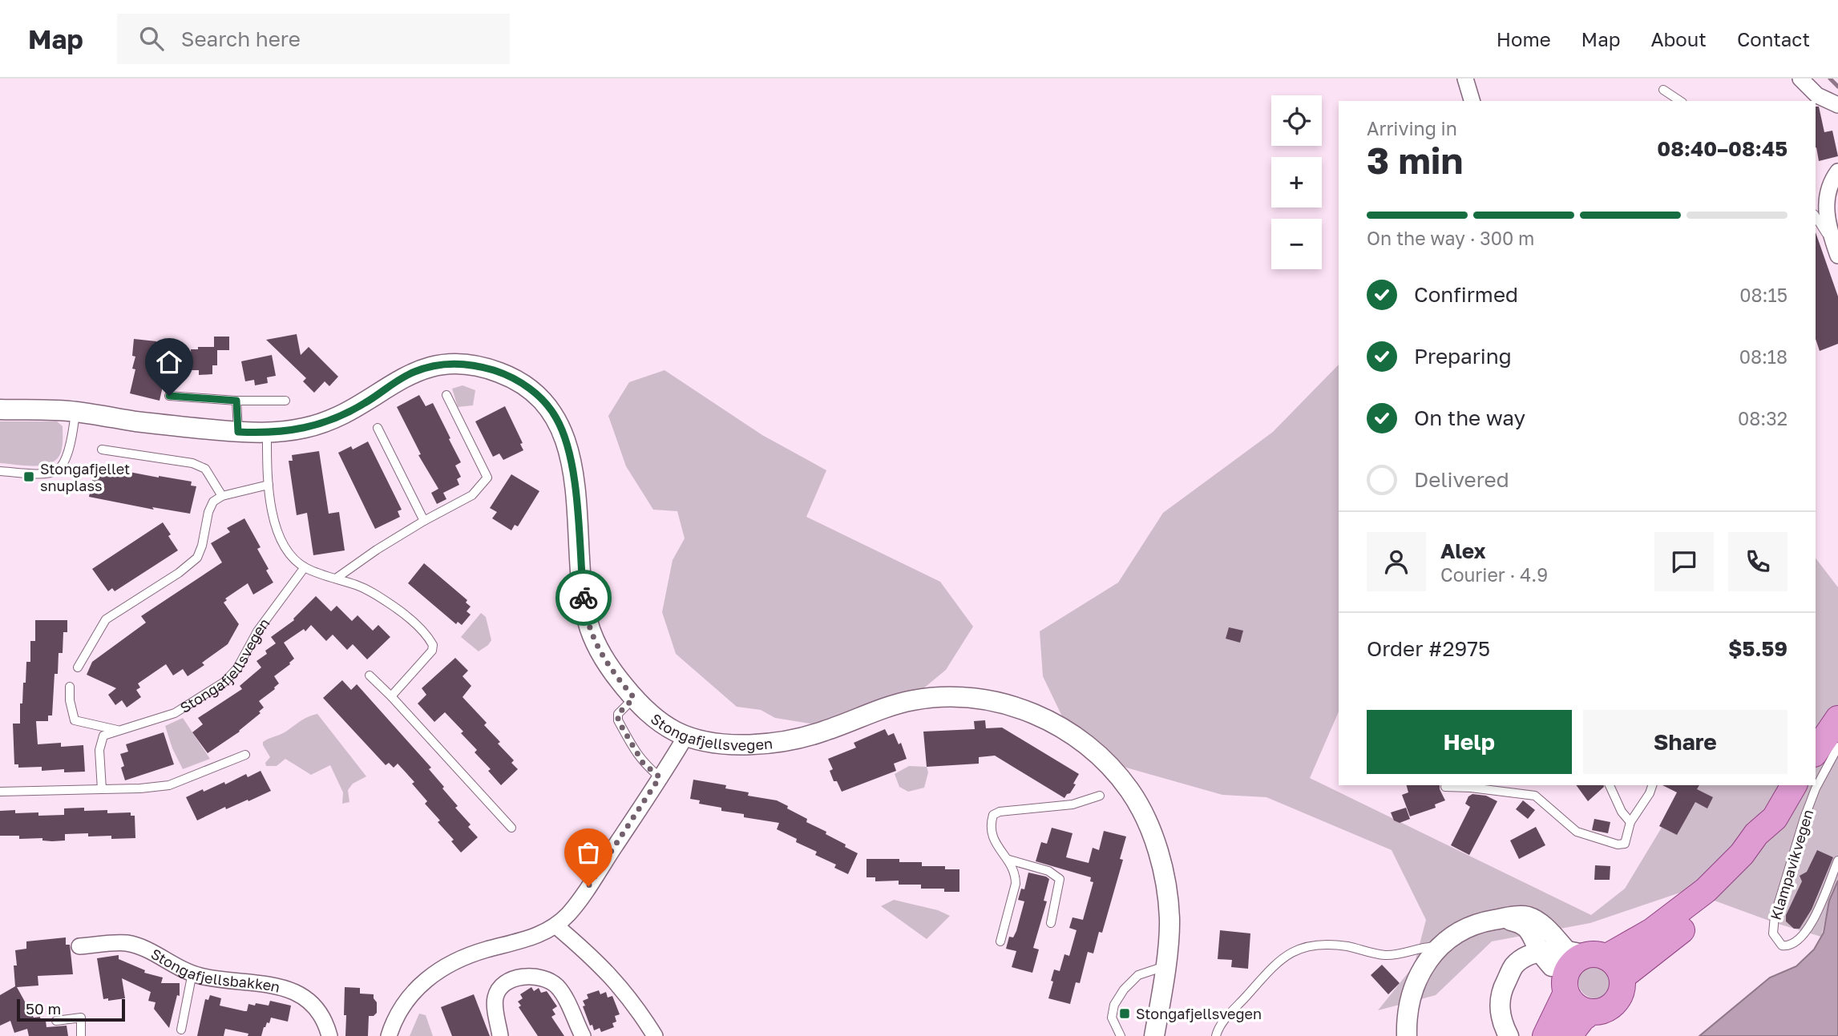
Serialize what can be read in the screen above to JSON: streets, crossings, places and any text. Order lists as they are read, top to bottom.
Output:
{
  "streets": {
    "main road": ["Klampavikvegen"],
    "street": ["Stongafjellsvegen", "Stongafjellsbakken"]
  },
  "places": {
    "transit": ["Stongafjellet snuplass", "Stongafjellsvegen"]
  },
  "scale_bar": "50 m",
  "page": {
    "header": "Map",
    "search": "Search here",
    "nav": [
      "Home",
      "Map",
      "About",
      "Contact"
    ],
    "map_buttons": ["+", "−"],
    "heading": ["3 min", "Arriving in", "08:40–08:45"],
    "panel": [
      "Alex",
      "Courier · 4.9",
      "Order #2975",
      "$5.59"
    ],
    "bar": "On the way · 300 m",
    "list": [
      ["Confirmed", "08:15"],
      ["Preparing", "08:18"],
      ["On the way", "08:32"],
      "Delivered"
    ],
    "buttons": ["Help", "Share"],
    "scale": "50 m"
  }
}
